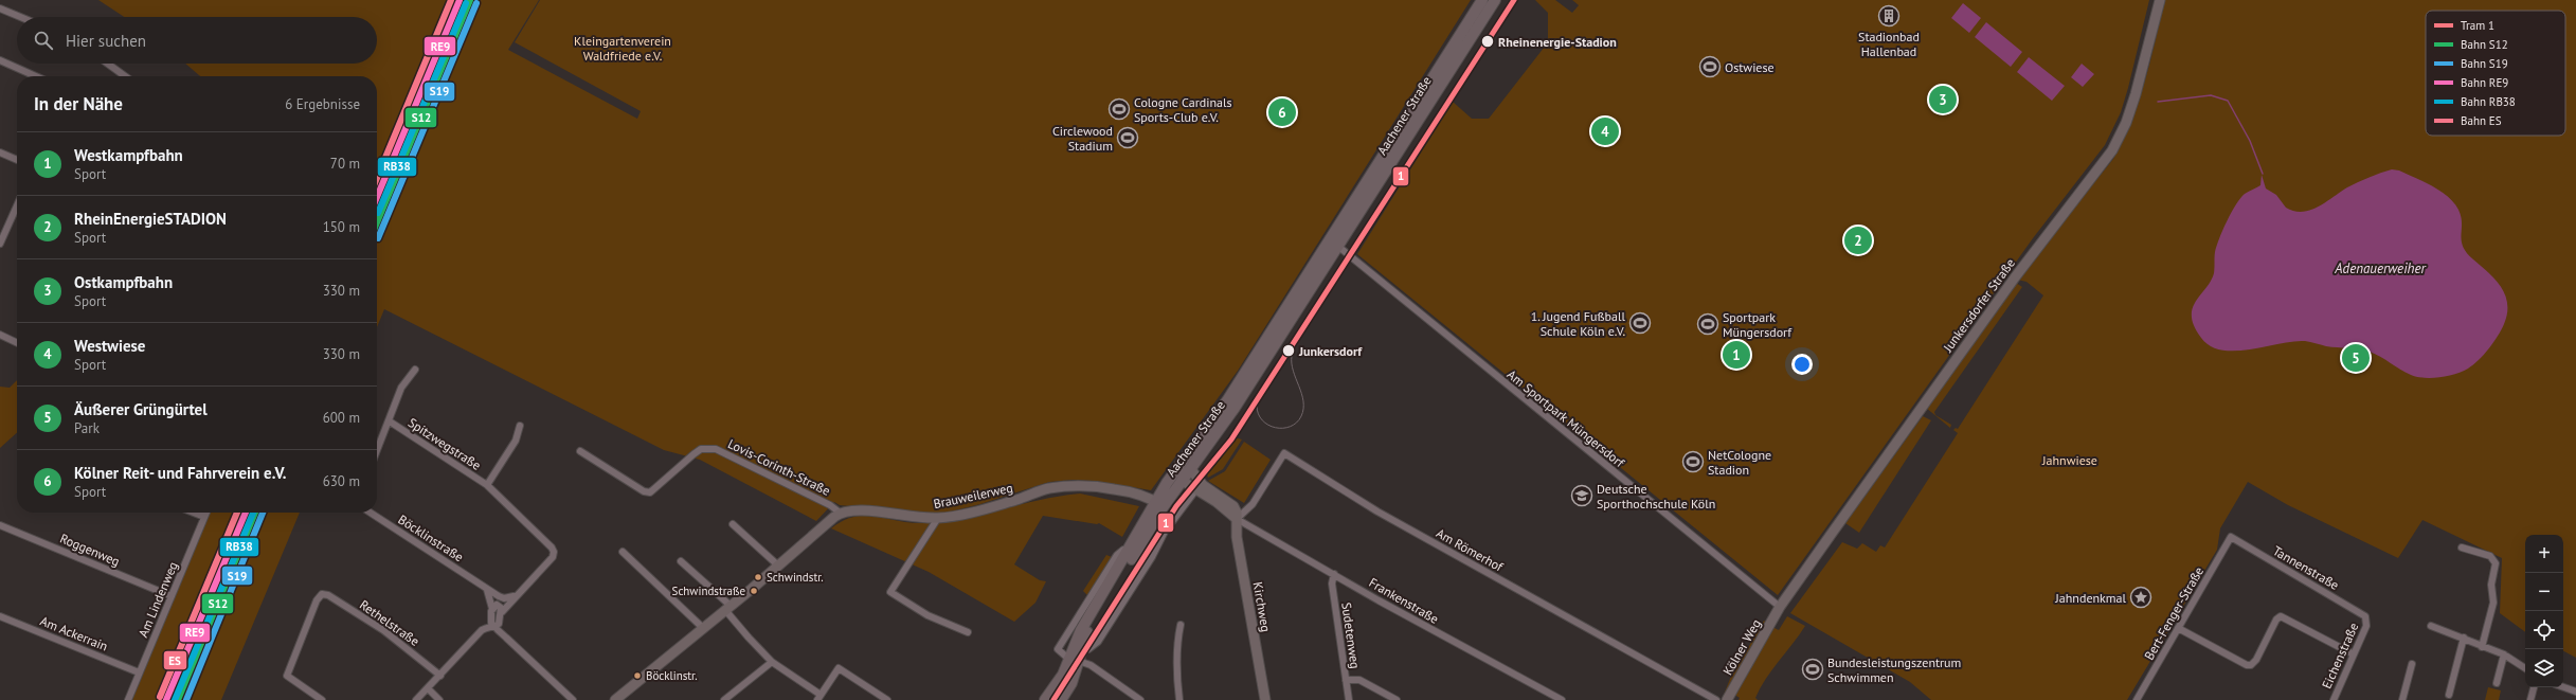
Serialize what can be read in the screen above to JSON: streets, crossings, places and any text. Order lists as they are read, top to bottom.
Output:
{
  "streets": {
    "main road": ["Aachener Straße"],
    "street": [
      "Junkersdorfer Straße",
      "Am Sportpark Müngersdorf",
      "Spitzwegstraße",
      "Lovis-Corinth-Straße",
      "Brauweilerweg",
      "Böcklinstraße",
      "Roggenweg",
      "Am Römerhof",
      "Tannenstraße",
      "Am Lindenweg",
      "Frankenstraße",
      "Kirchweg",
      "Bert-Fenger-Straße",
      "Rethelstraße",
      "Am Ackerrain",
      "Sudetenweg",
      "Kölner Weg",
      "Eichenstraße"
    ]
  },
  "crossings": [
    ["Aachener Straße", "Am Sportpark Müngersdorf"],
    ["Aachener Straße", "Brauweilerweg"],
    ["Aachener Straße", "Kirchweg"],
    ["Junkersdorfer Straße", "Am Sportpark Müngersdorf"],
    ["Junkersdorfer Straße", "Kölner Weg"],
    ["Am Sportpark Müngersdorf", "Kölner Weg"],
    ["Lovis-Corinth-Straße", "Brauweilerweg"],
    ["Roggenweg", "Am Lindenweg"],
    ["Am Römerhof", "Frankenstraße"],
    ["Am Römerhof", "Kirchweg"],
    ["Tannenstraße", "Bert-Fenger-Straße"],
    ["Tannenstraße", "Eichenstraße"],
    ["Am Lindenweg", "Am Ackerrain"],
    ["Frankenstraße", "Kirchweg"],
    ["Frankenstraße", "Sudetenweg"]
  ],
  "water": ["Adenauerweiher"],
  "parks": ["Kleingartenverein Waldfriede e.V.", "Jahnwiese"],
  "places": {
    "building": ["Stadionbad Hallenbad"],
    "other": [
      "Rheinenergie-Stadion",
      "Junkersdorf",
      "Schwindstr.",
      "Schwindstraße",
      "Böcklinstr."
    ],
    "sports": [
      "Ostwiese",
      "Cologne Cardinals Sports-Club e.V.",
      "Circlewood Stadium",
      "1. Jugend Fußball Schule Köln e.V.",
      "Sportpark Müngersdorf",
      "NetCologne Stadion",
      "Bundesleistungszentrum Schwimmen"
    ],
    "school or university": ["Deutsche Sporthochschule Köln"],
    "place": ["Jahndenkmal"]
  },
  "lines": [
    "tram line 1",
    "rail line S12",
    "rail line RE9",
    "rail line ES",
    "rail line S19",
    "rail line RB38"
  ],
  "legend": [
    "Tram 1",
    "Bahn S12",
    "Bahn S19",
    "Bahn RE9",
    "Bahn RB38",
    "Bahn ES"
  ],
  "page": {
    "search": "Hier suchen",
    "heading": ["In der Nähe", "6 Ergebnisse"],
    "pins": [
      "3",
      "6",
      "4",
      "2",
      "1",
      "5"
    ],
    "list": [
      {
        "mark": "1",
        "name": "Westkampfbahn",
        "note": "Sport",
        "value": "70 m"
      },
      {
        "mark": "2",
        "name": "RheinEnergieSTADION",
        "note": "Sport",
        "value": "150 m"
      },
      {
        "mark": "3",
        "name": "Ostkampfbahn",
        "note": "Sport",
        "value": "330 m"
      },
      {
        "mark": "4",
        "name": "Westwiese",
        "note": "Sport",
        "value": "330 m"
      },
      {
        "mark": "5",
        "name": "Äußerer Grüngürtel",
        "note": "Park",
        "value": "600 m"
      },
      {
        "mark": "6",
        "name": "Kölner Reit- und Fahrverein e.V.",
        "note": "Sport",
        "value": "630 m"
      }
    ],
    "map_buttons": ["+", "−"]
  }
}
